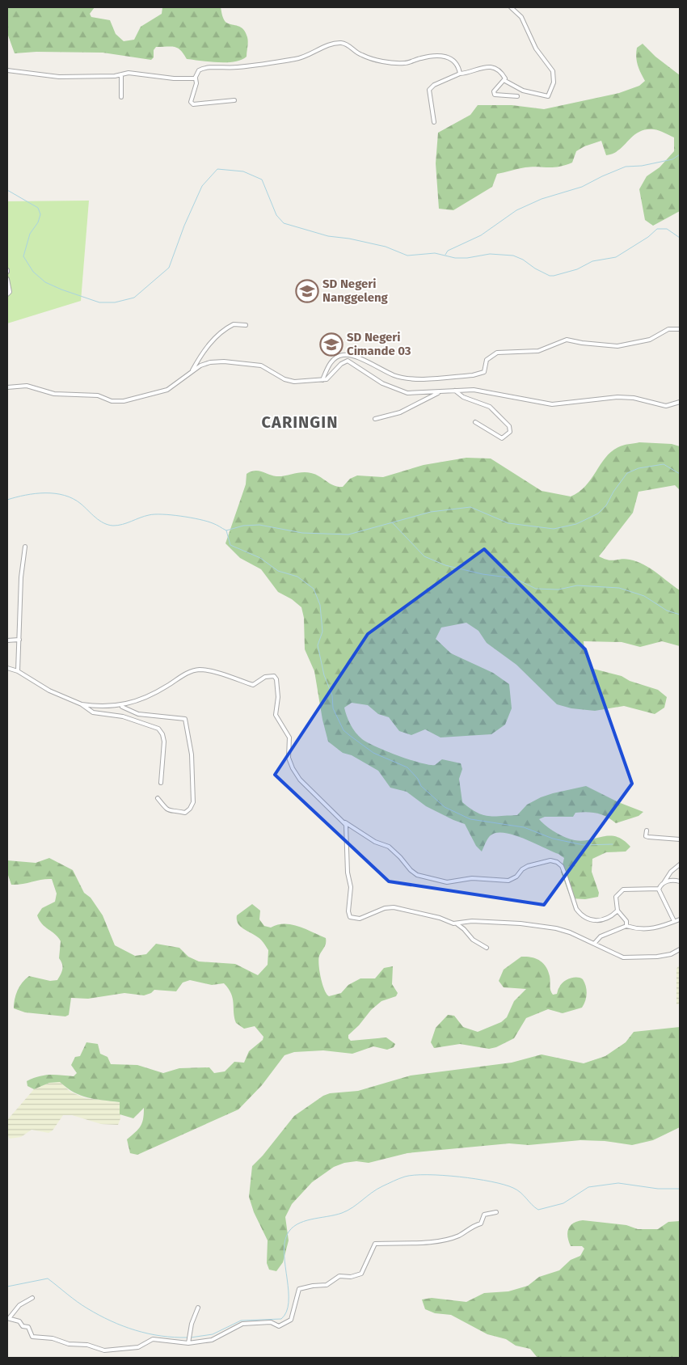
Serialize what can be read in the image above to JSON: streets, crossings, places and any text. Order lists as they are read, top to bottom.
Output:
{
  "districts": ["CARINGIN"],
  "places": {
    "school or university": ["SD Negeri Nanggeleng", "SD Negeri Cimande 03"]
  }
}
